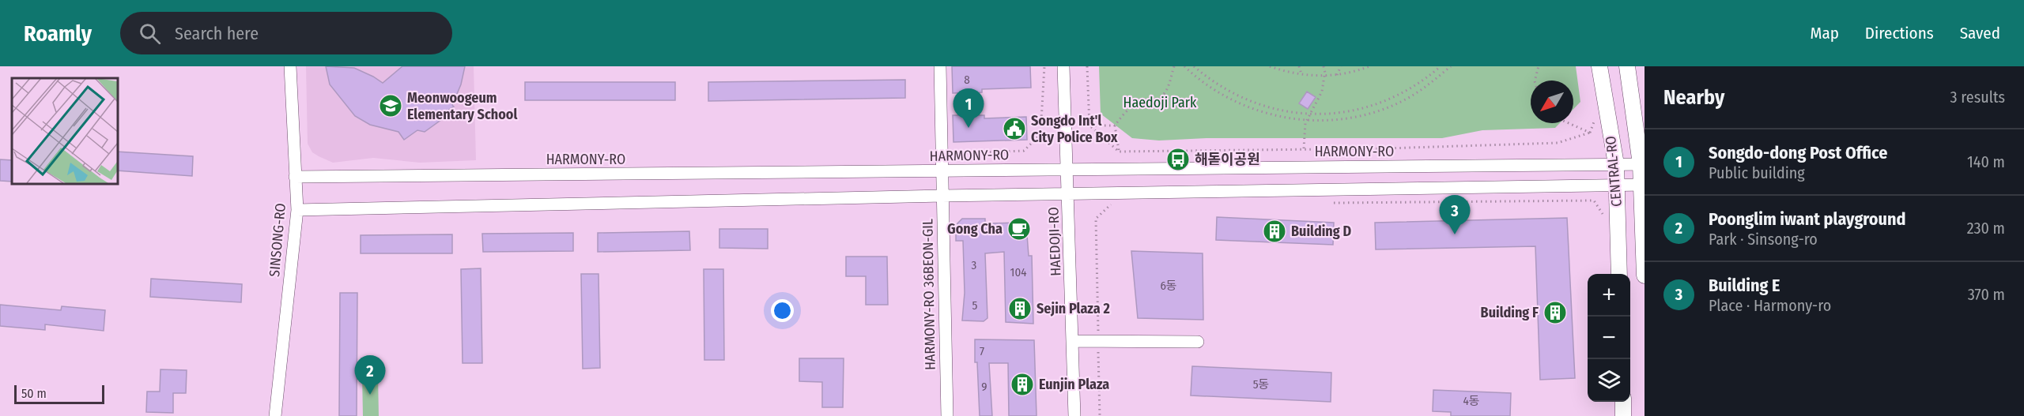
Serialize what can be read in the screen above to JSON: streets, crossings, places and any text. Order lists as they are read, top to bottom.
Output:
{
  "streets": {
    "main road": ["CENTRAL-RO"],
    "street": [
      "HARMONY-RO",
      "SINSONG-RO",
      "HAEDOJI-RO",
      "HARMONY-RO 36BEON-GIL"
    ]
  },
  "crossings": [
    ["HARMONY-RO", "CENTRAL-RO"],
    ["HARMONY-RO", "SINSONG-RO"],
    ["HARMONY-RO", "HAEDOJI-RO"],
    ["HARMONY-RO", "HARMONY-RO 36BEON-GIL"]
  ],
  "parks": ["Haedoji Park"],
  "places": {
    "school or university": ["Meonwoogeum Elementary School"],
    "public building": ["Songdo Int'l City Police Box"],
    "bus stop": ["해돋이공원"],
    "cafe": ["Gong Cha"],
    "building": [
      "Building D",
      "Sejin Plaza 2",
      "Building F",
      "Eunjin Plaza"
    ]
  },
  "house_numbers": [
    "8",
    "3",
    "104",
    "6동",
    "5",
    "7",
    "5동",
    "9",
    "4동"
  ],
  "scale_bar": "50 m",
  "north": "bottom left",
  "page": {
    "header": "Roamly",
    "search": "Search here",
    "nav": ["Map", "Directions", "Saved"],
    "heading": ["Nearby", "3 results"],
    "pins": ["1", "3", "2"],
    "list": [
      {
        "mark": "1",
        "name": "Songdo-dong Post Office",
        "note": "Public building",
        "value": "140 m"
      },
      {
        "mark": "2",
        "name": "Poonglim iwant playground",
        "note": "Park · Sinsong-ro",
        "value": "230 m"
      },
      {
        "mark": "3",
        "name": "Building E",
        "note": "Place · Harmony-ro",
        "value": "370 m"
      }
    ],
    "map_buttons": ["+", "−"],
    "scale": "50 m"
  }
}
